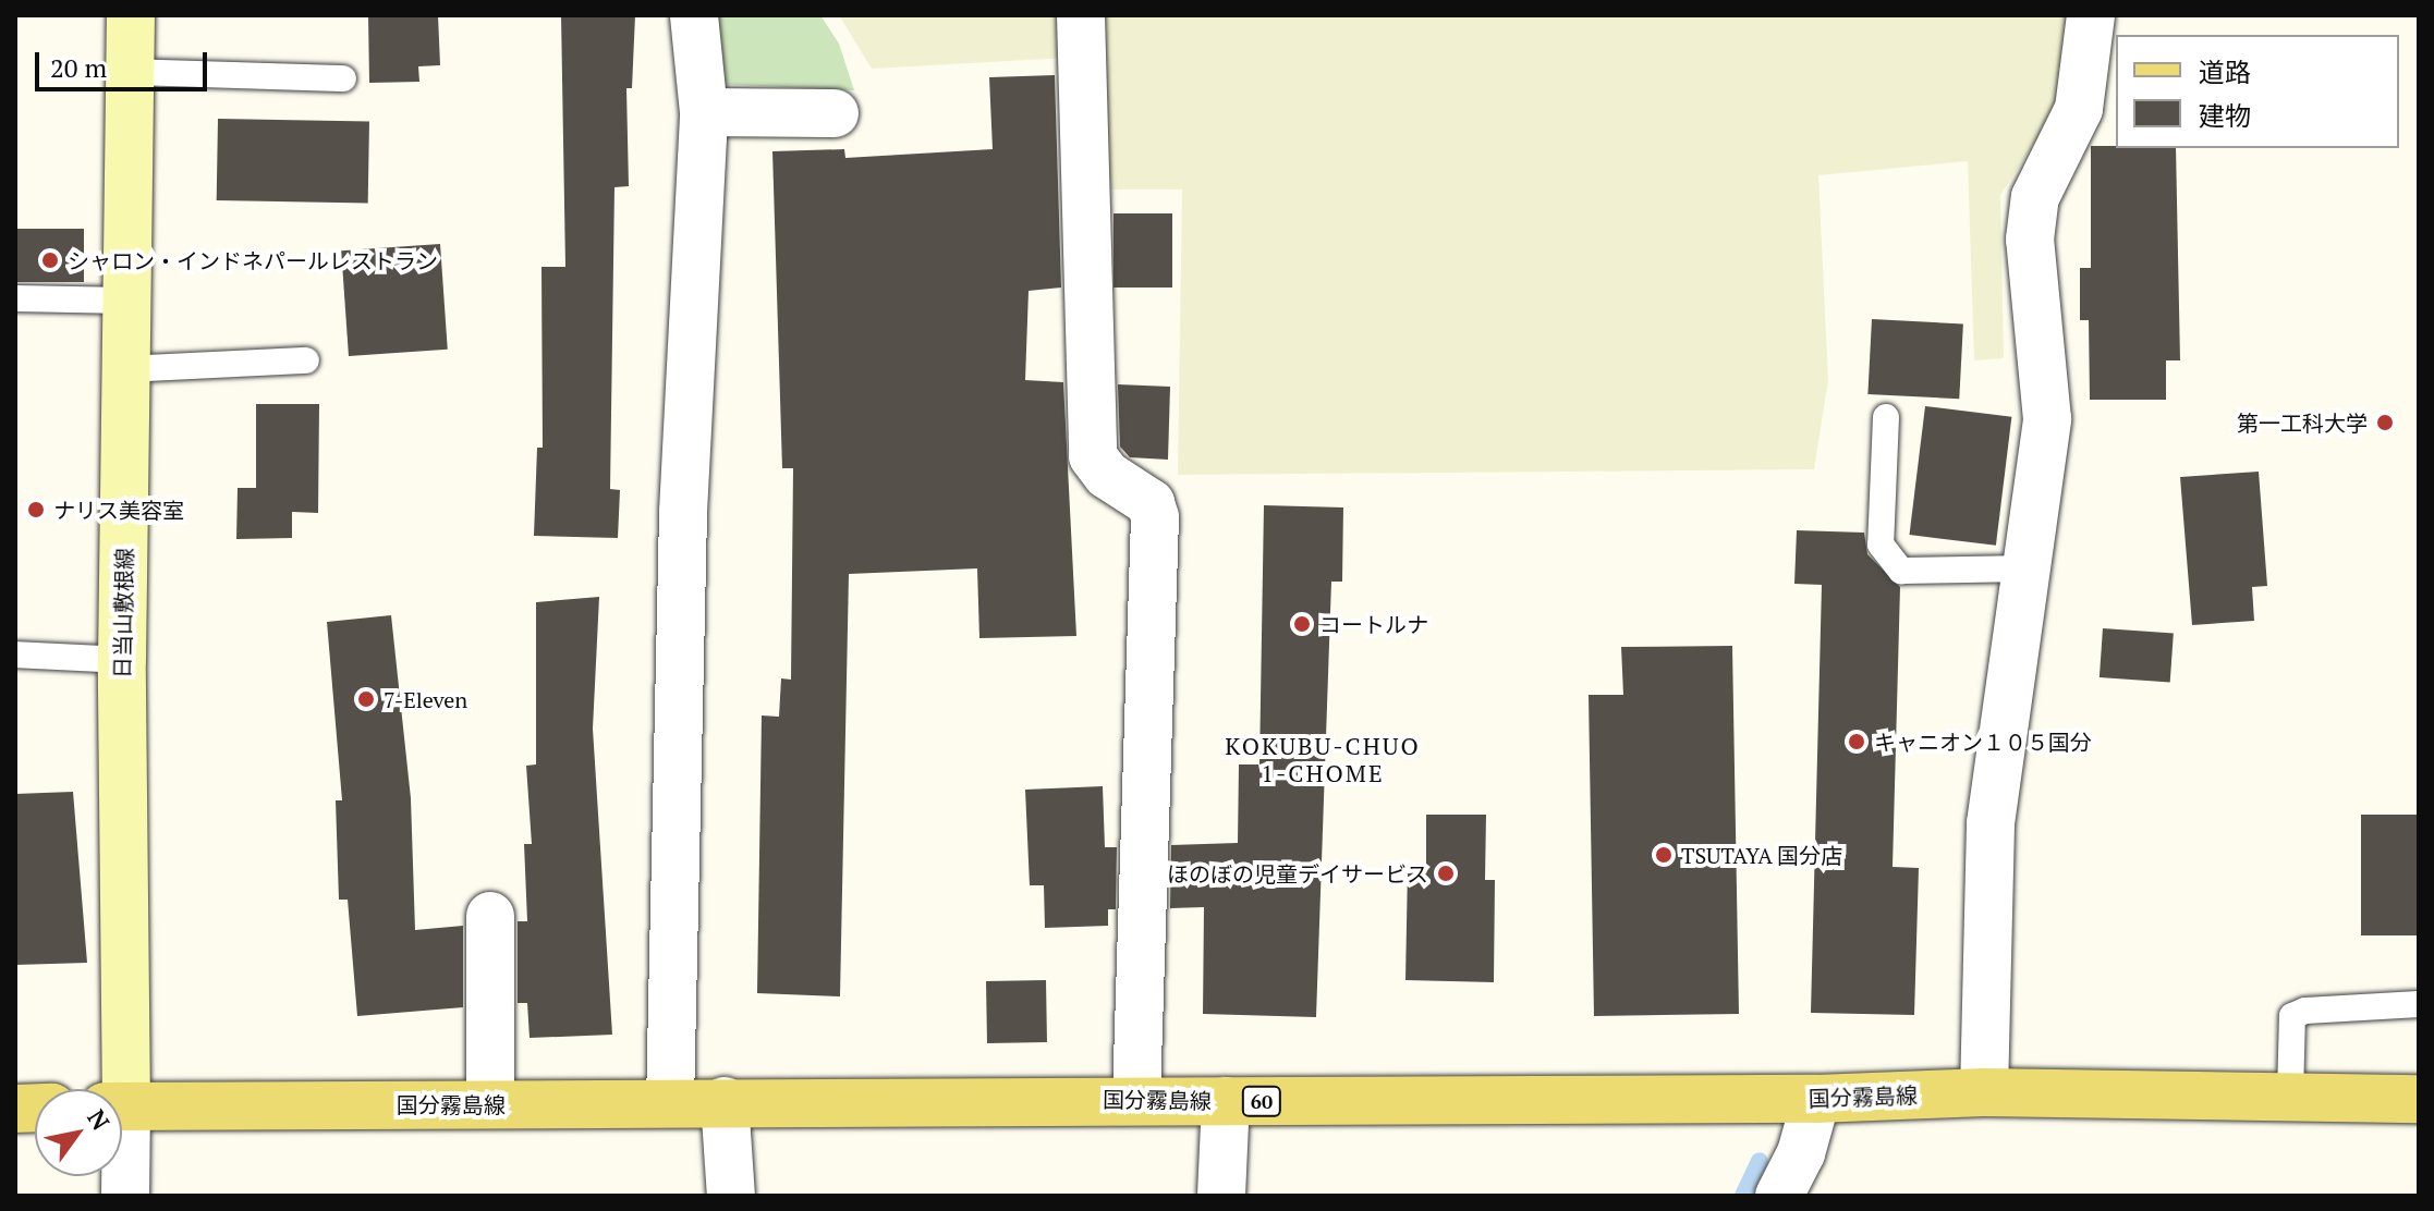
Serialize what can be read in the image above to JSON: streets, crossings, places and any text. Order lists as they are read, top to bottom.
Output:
{
  "streets": {
    "main road": ["日当山敷根線", "国分霧島線", "60"]
  },
  "districts": ["KOKUBU-CHUO 1-CHOME"],
  "places": [
    "シャロン・インドネパールレストラン",
    "第一工科大学",
    "ナリス美容室",
    "コートルナ",
    "7-Eleven",
    "キャニオン１０５国分",
    "TSUTAYA 国分店",
    "ほのぼの児童デイサービス"
  ],
  "legend": ["道路", "建物"],
  "scale_bar": "20 m",
  "north": "top right"
}
